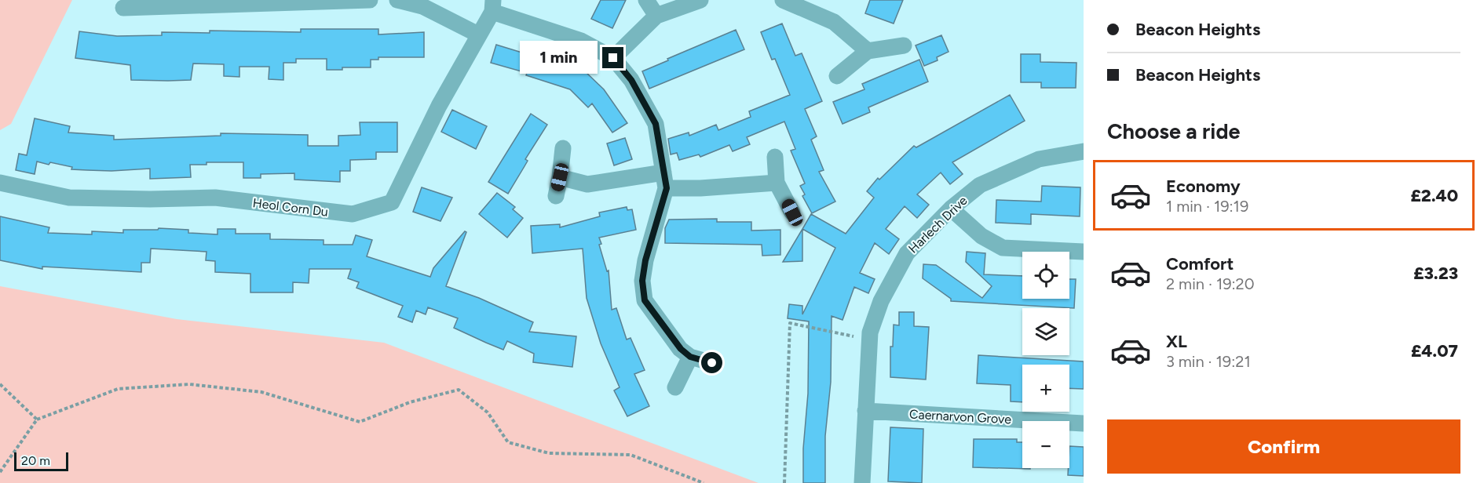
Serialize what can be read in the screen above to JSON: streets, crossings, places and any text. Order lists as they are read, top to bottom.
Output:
{
  "streets": {
    "street": ["Heol Corn Du", "Harlech Drive", "Caernarvon Grove"]
  },
  "crossings": [
    ["Harlech Drive", "Caernarvon Grove"]
  ],
  "scale_bar": "20 m",
  "page": {
    "banner": ["Beacon Heights", "Beacon Heights"],
    "bubble": "1 min",
    "heading": "Choose a ride",
    "list": [
      {
        "name": "Economy",
        "note": "1 min · 19:19",
        "value": "£2.40"
      },
      {
        "name": "Comfort",
        "note": "2 min · 19:20",
        "value": "£3.23"
      },
      {
        "name": "XL",
        "note": "3 min · 19:21",
        "value": "£4.07"
      }
    ],
    "map_buttons": ["+", "−"],
    "buttons": "Confirm",
    "scale": "20 m"
  }
}
